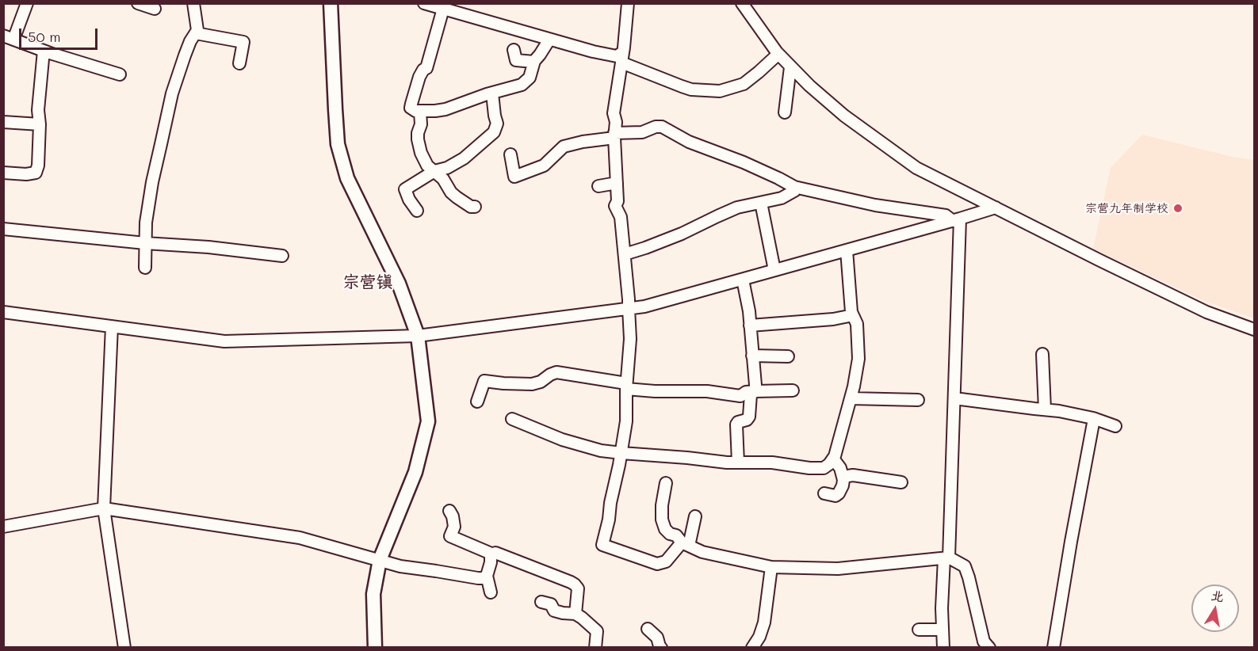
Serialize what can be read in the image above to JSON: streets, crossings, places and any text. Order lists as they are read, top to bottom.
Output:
{
  "districts": ["宗营镇"],
  "places": ["宗营九年制学校"],
  "scale_bar": "50 m",
  "north": "top"
}
